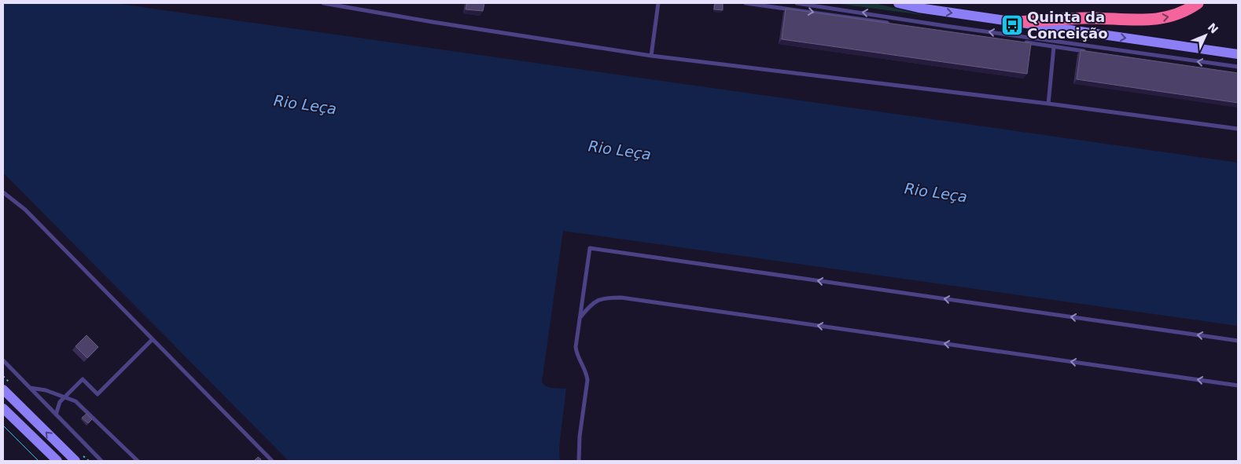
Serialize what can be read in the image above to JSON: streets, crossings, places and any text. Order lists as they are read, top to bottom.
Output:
{
  "water": ["Rio Leça"],
  "places": {
    "bus stop": ["Quinta da Conceição"]
  },
  "north": "top right"
}
